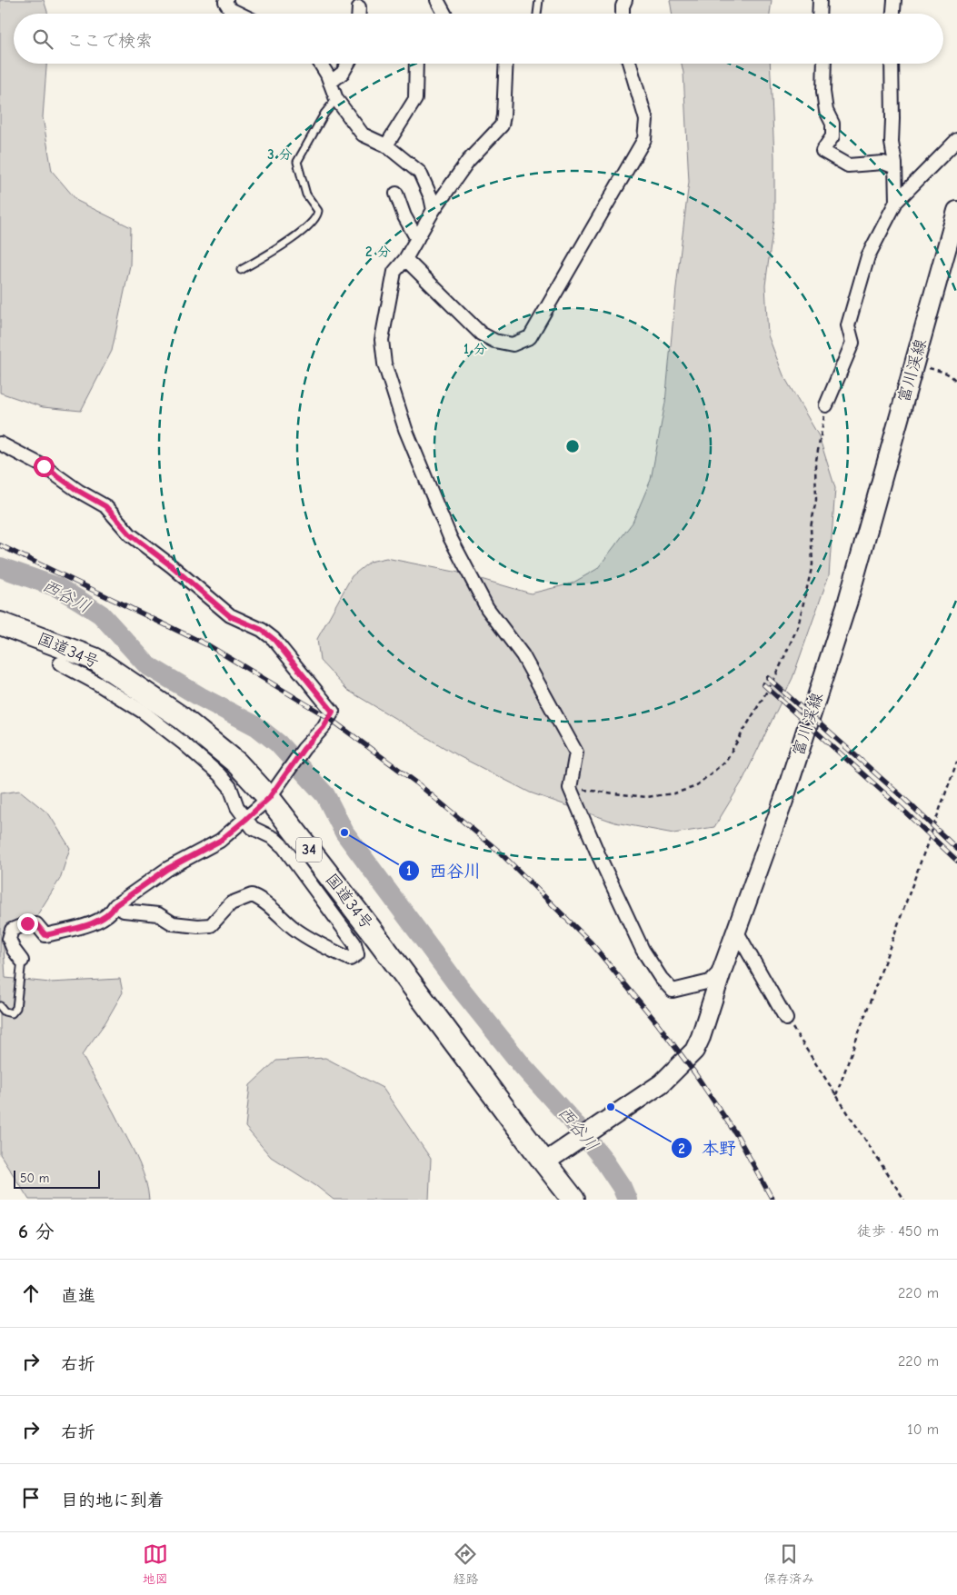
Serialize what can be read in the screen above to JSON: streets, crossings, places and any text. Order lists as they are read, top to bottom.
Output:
{
  "streets": {
    "highway": ["国道34号", "34"],
    "main road": ["富川渓線"]
  },
  "crossings": [
    ["富川渓線", "国道34号"]
  ],
  "water": ["西谷川"],
  "places": ["西谷川", "本野"],
  "scale_bar": "50 m",
  "page": {
    "search": "ここで検索",
    "scale": "50 m",
    "heading": ["6 分", "徒歩 · 450 m"],
    "list": [
      ["直進", "220 m"],
      ["右折", "220 m"],
      ["右折", "10 m"],
      "目的地に到着"
    ],
    "nav": ["地図", "経路", "保存済み"]
  },
  "rings": ["3 分", "2 分", "1 分"]
}
